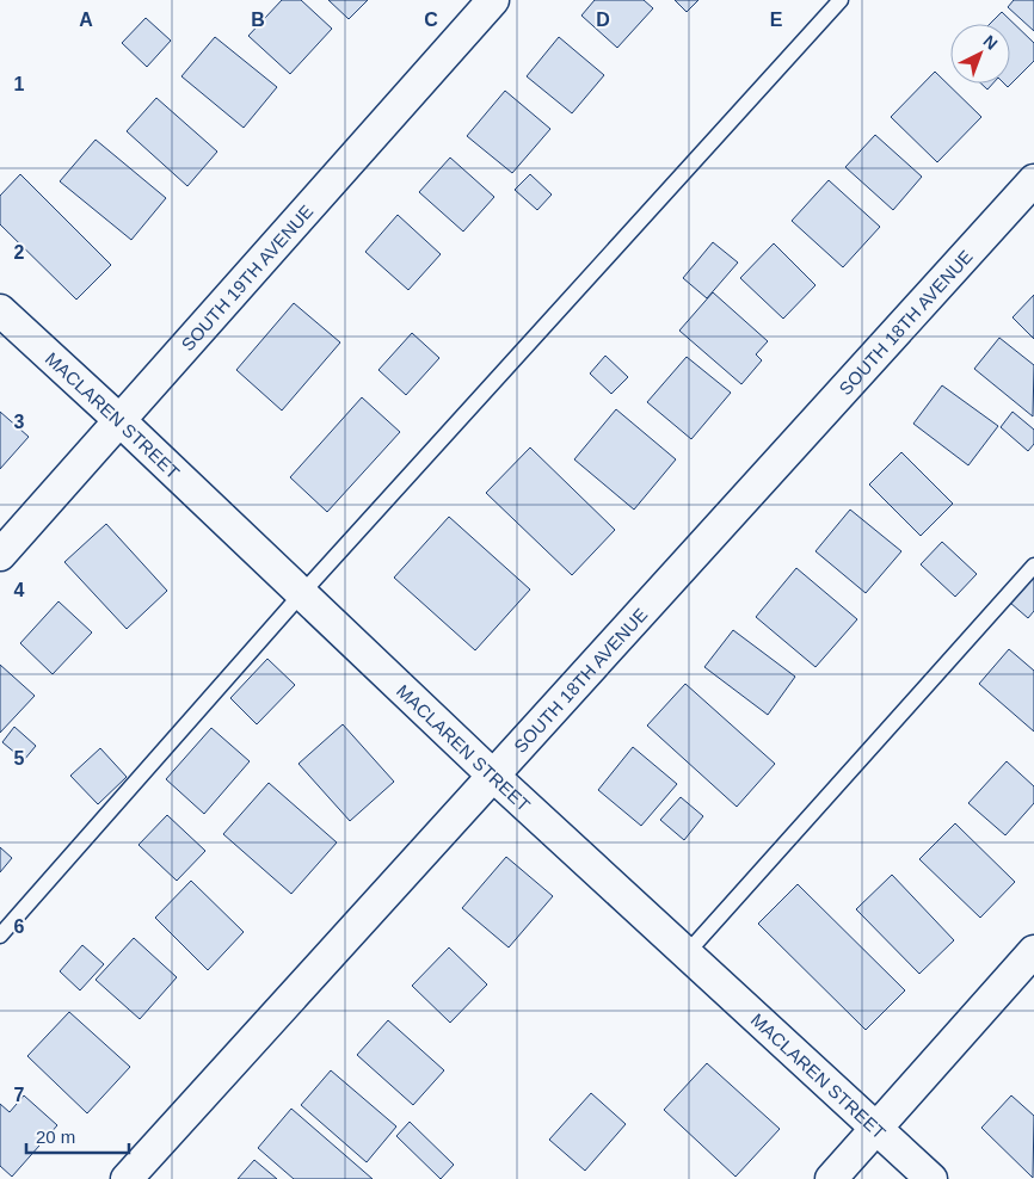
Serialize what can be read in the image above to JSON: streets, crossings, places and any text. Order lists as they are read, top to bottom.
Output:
{
  "streets": {
    "street": ["SOUTH 19TH AVENUE", "SOUTH 18TH AVENUE", "MACLAREN STREET"]
  },
  "crossings": [
    ["SOUTH 19TH AVENUE", "MACLAREN STREET"],
    ["SOUTH 18TH AVENUE", "MACLAREN STREET"]
  ],
  "scale_bar": "20 m",
  "north": "top right",
  "grid": {
    "columns": [
      "A",
      "B",
      "C",
      "D",
      "E"
    ],
    "rows": [
      "1",
      "2",
      "3",
      "4",
      "5",
      "6",
      "7"
    ]
  }
}
